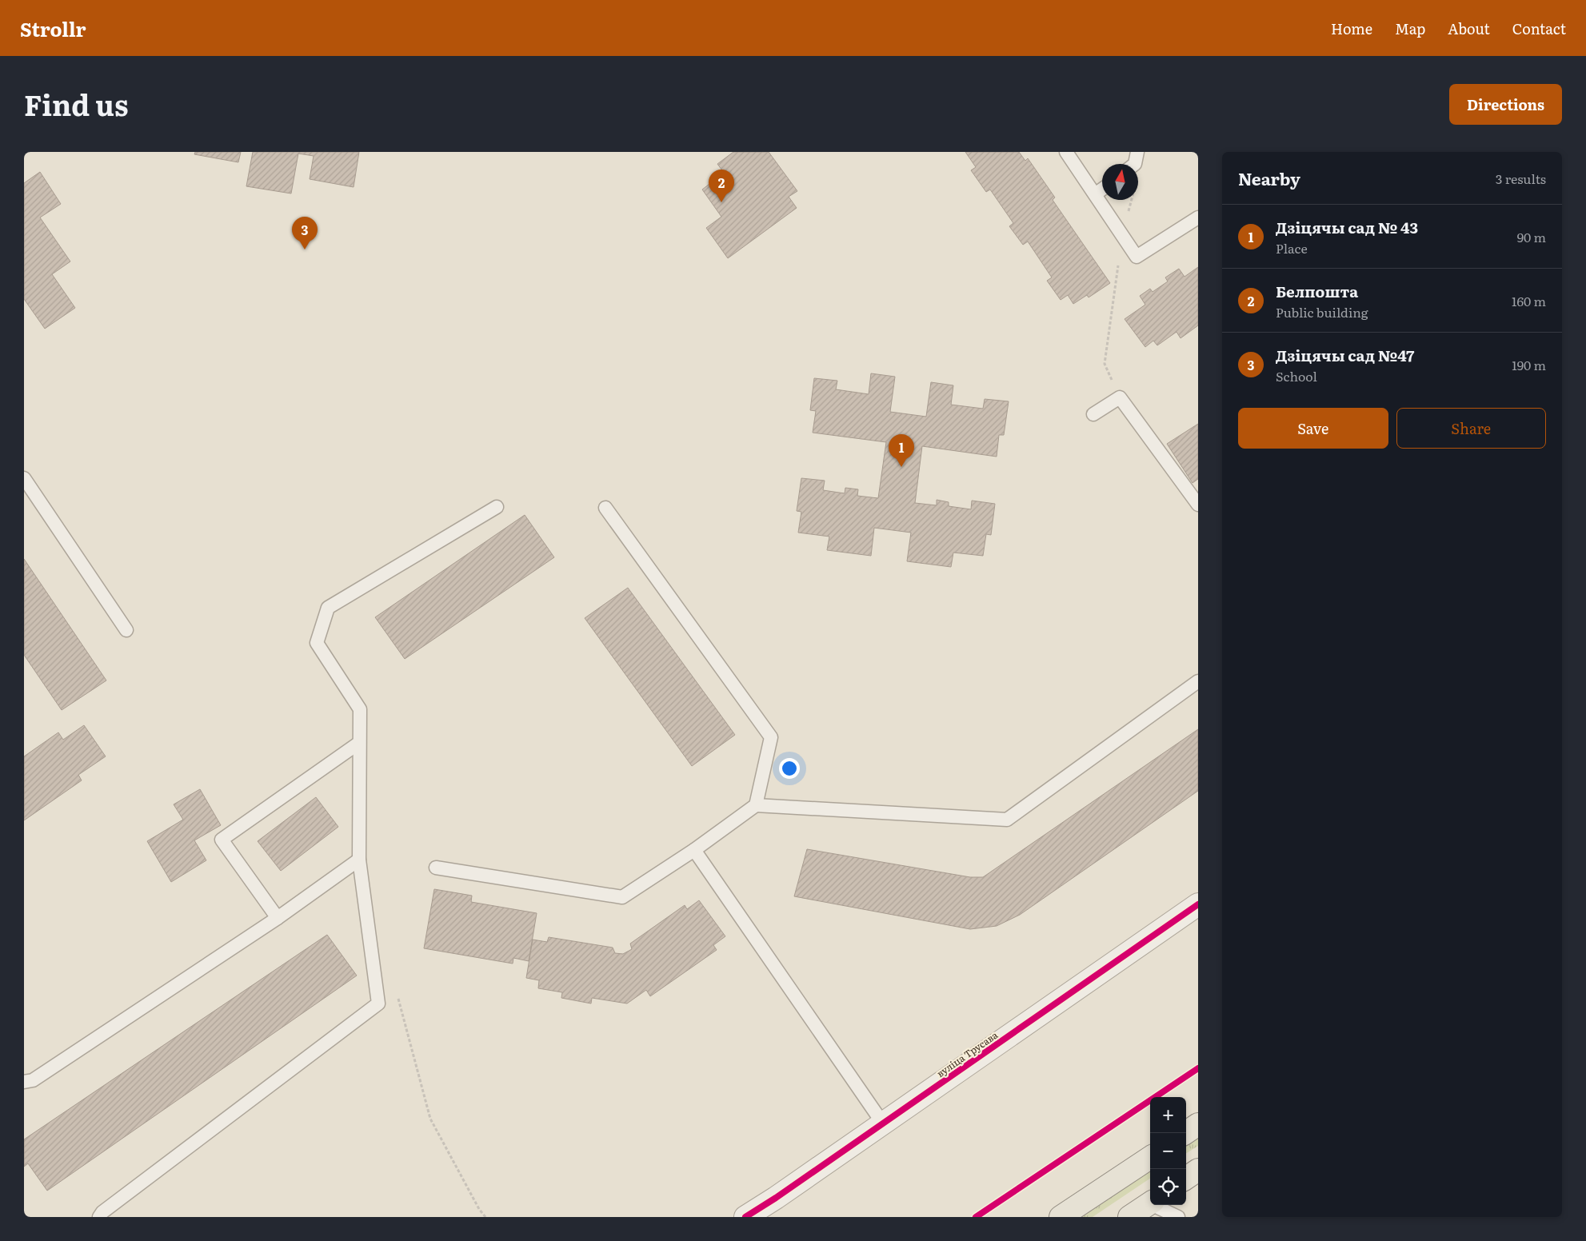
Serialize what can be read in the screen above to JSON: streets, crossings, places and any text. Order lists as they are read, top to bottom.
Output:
{
  "streets": {
    "street": ["вуліца Трусава"]
  },
  "north": "top",
  "page": {
    "header": "Strollr",
    "nav": [
      "Home",
      "Map",
      "About",
      "Contact"
    ],
    "title": "Find us",
    "buttons": [
      "Directions",
      ["Save", "Share"]
    ],
    "heading": ["Nearby", "3 results"],
    "pins": ["2", "3", "1"],
    "list": [
      {
        "mark": "1",
        "name": "Дзіцячы сад № 43",
        "note": "Place",
        "value": "90 m"
      },
      {
        "mark": "2",
        "name": "Белпошта",
        "note": "Public building",
        "value": "160 m"
      },
      {
        "mark": "3",
        "name": "Дзіцячы сад №47",
        "note": "School",
        "value": "190 m"
      }
    ],
    "map_buttons": ["+", "−"]
  }
}
